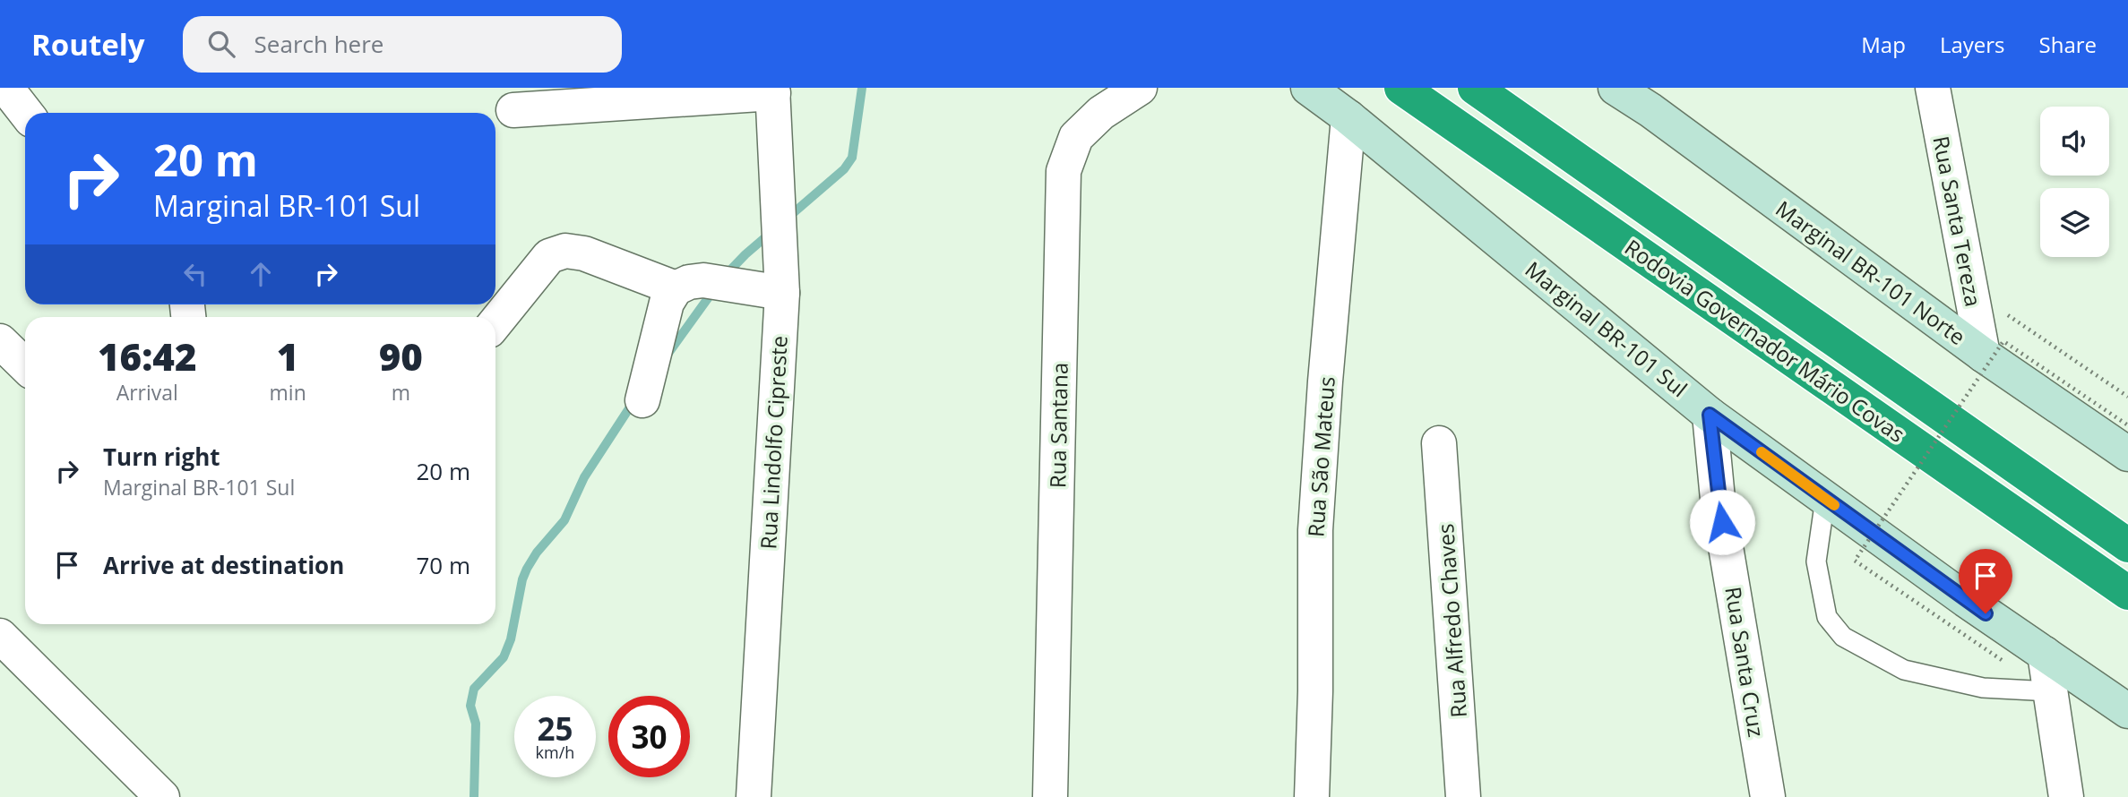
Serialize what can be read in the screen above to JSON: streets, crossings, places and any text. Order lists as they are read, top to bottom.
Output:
{
  "streets": {
    "highway": ["Rodovia Governador Mário Covas"],
    "main road": ["Marginal BR-101 Norte", "Marginal BR-101 Sul"],
    "street": [
      "Rua Santa Tereza",
      "Rua Santana",
      "Rua Lindolfo Cipreste",
      "Rua São Mateus",
      "Rua Alfredo Chaves",
      "Rua Santa Cruz"
    ]
  },
  "crossings": [
    ["Rua Santa Tereza", "Marginal BR-101 Norte"],
    ["Marginal BR-101 Sul", "Rua São Mateus"],
    ["Marginal BR-101 Sul", "Rua Santa Cruz"]
  ],
  "page": {
    "header": "Routely",
    "search": "Search here",
    "nav": ["Map", "Layers", "Share"],
    "turn": ["20 m", "Marginal BR-101 Sul"],
    "eta": [
      "16:42",
      "Arrival",
      "1",
      "min",
      "90",
      "m"
    ],
    "list": [
      {
        "name": "Turn right",
        "note": "Marginal BR-101 Sul",
        "value": "20 m"
      },
      {
        "name": "Arrive at destination",
        "value": "70 m"
      }
    ],
    "speed": "25 km/h",
    "limit": "30"
  }
}
